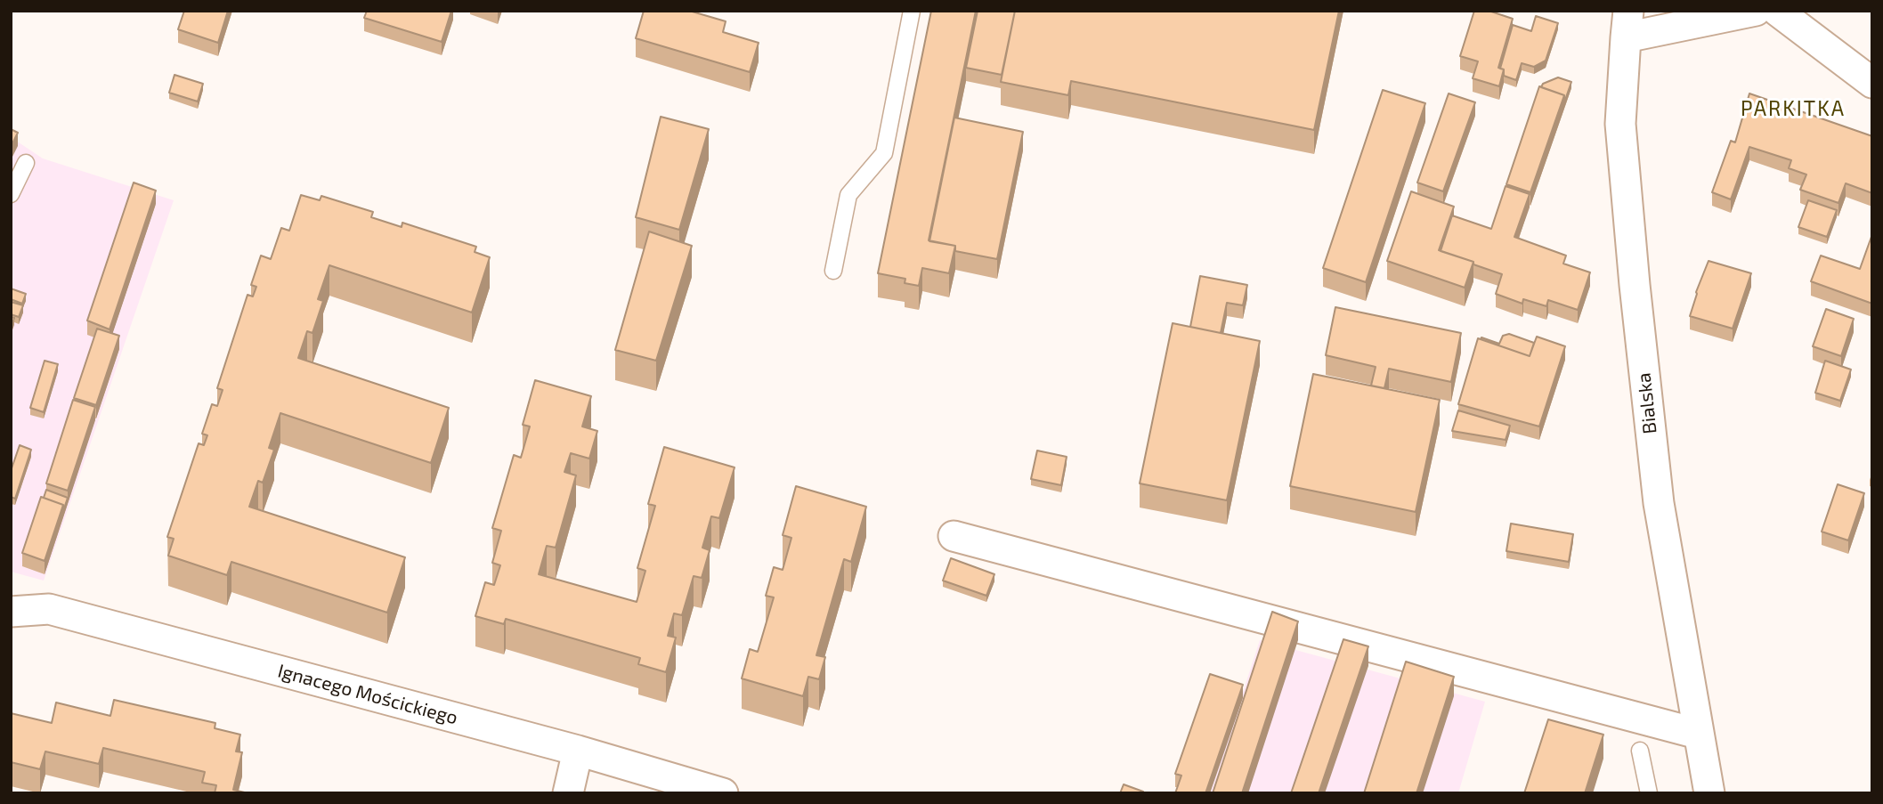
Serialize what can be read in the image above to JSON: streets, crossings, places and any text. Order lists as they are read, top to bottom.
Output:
{
  "streets": {
    "street": ["Bialska", "Ignacego Mościckiego"]
  },
  "districts": ["PARKITKA"]
}
